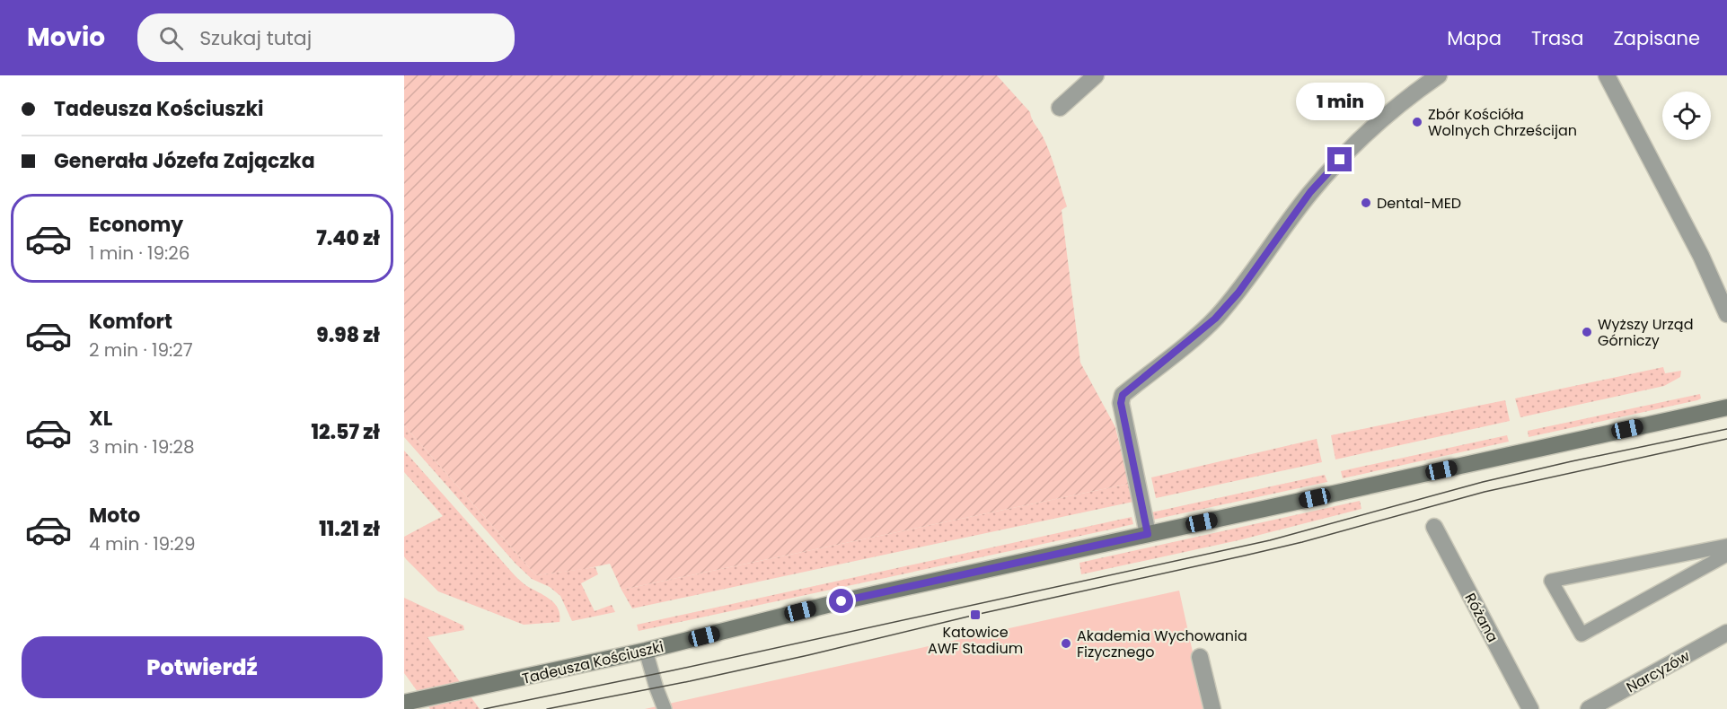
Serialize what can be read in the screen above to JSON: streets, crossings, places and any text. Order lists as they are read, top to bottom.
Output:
{
  "streets": {
    "street": ["Różana", "Tadeusza Kościuszki", "Narcyzów"]
  },
  "places": {
    "other": [
      "Zbór Kościóła Wolnych Chrześcijan",
      "Dental-MED",
      "Wyższy Urząd Górniczy",
      "Akademia Wychowania Fizycznego"
    ],
    "transit": ["Katowice AWF Stadium"]
  },
  "page": {
    "header": "Movio",
    "search": "Szukaj tutaj",
    "nav": ["Mapa", "Trasa", "Zapisane"],
    "banner": ["Tadeusza Kościuszki", "Generała Józefa Zajączka"],
    "bubble": "1 min",
    "list": [
      {
        "name": "Economy",
        "note": "1 min · 19:26",
        "value": "7.40 zł"
      },
      {
        "name": "Komfort",
        "note": "2 min · 19:27",
        "value": "9.98 zł"
      },
      {
        "name": "XL",
        "note": "3 min · 19:28",
        "value": "12.57 zł"
      },
      {
        "name": "Moto",
        "note": "4 min · 19:29",
        "value": "11.21 zł"
      }
    ],
    "buttons": "Potwierdź"
  }
}
